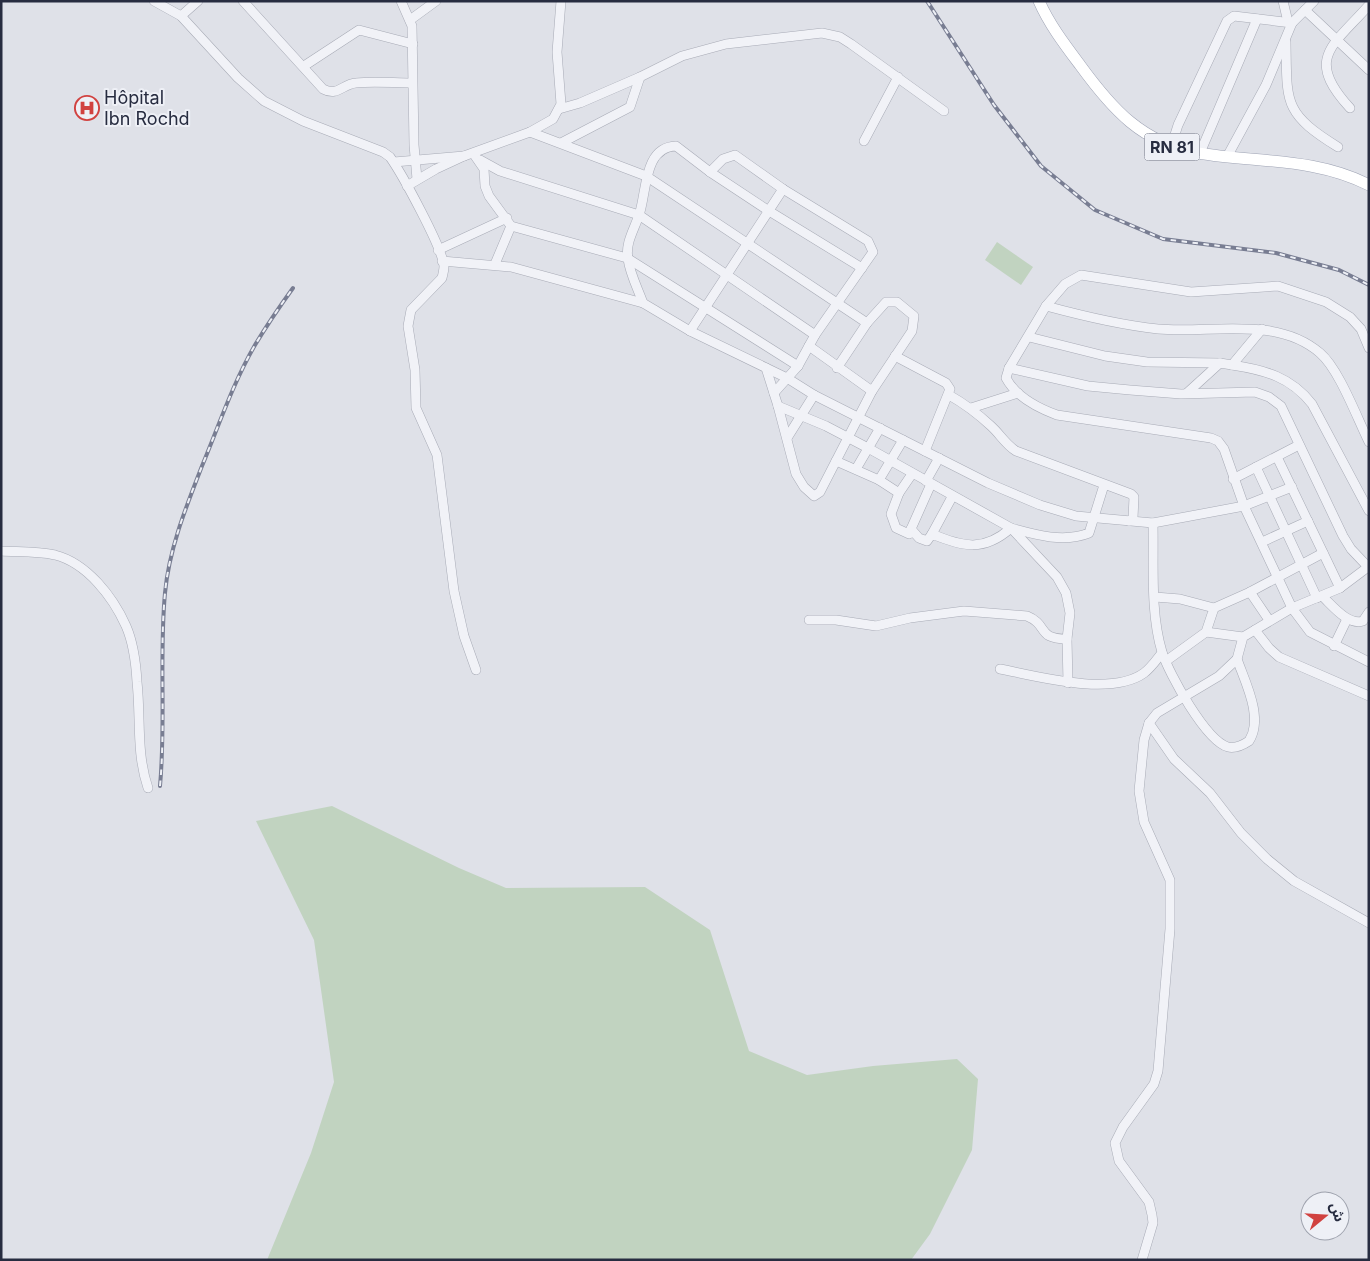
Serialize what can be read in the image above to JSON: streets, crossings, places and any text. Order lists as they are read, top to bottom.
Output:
{
  "streets": {
    "main road": ["RN 81"]
  },
  "places": {
    "hospital": ["Hôpital Ibn Rochd"]
  },
  "north": "right"
}
